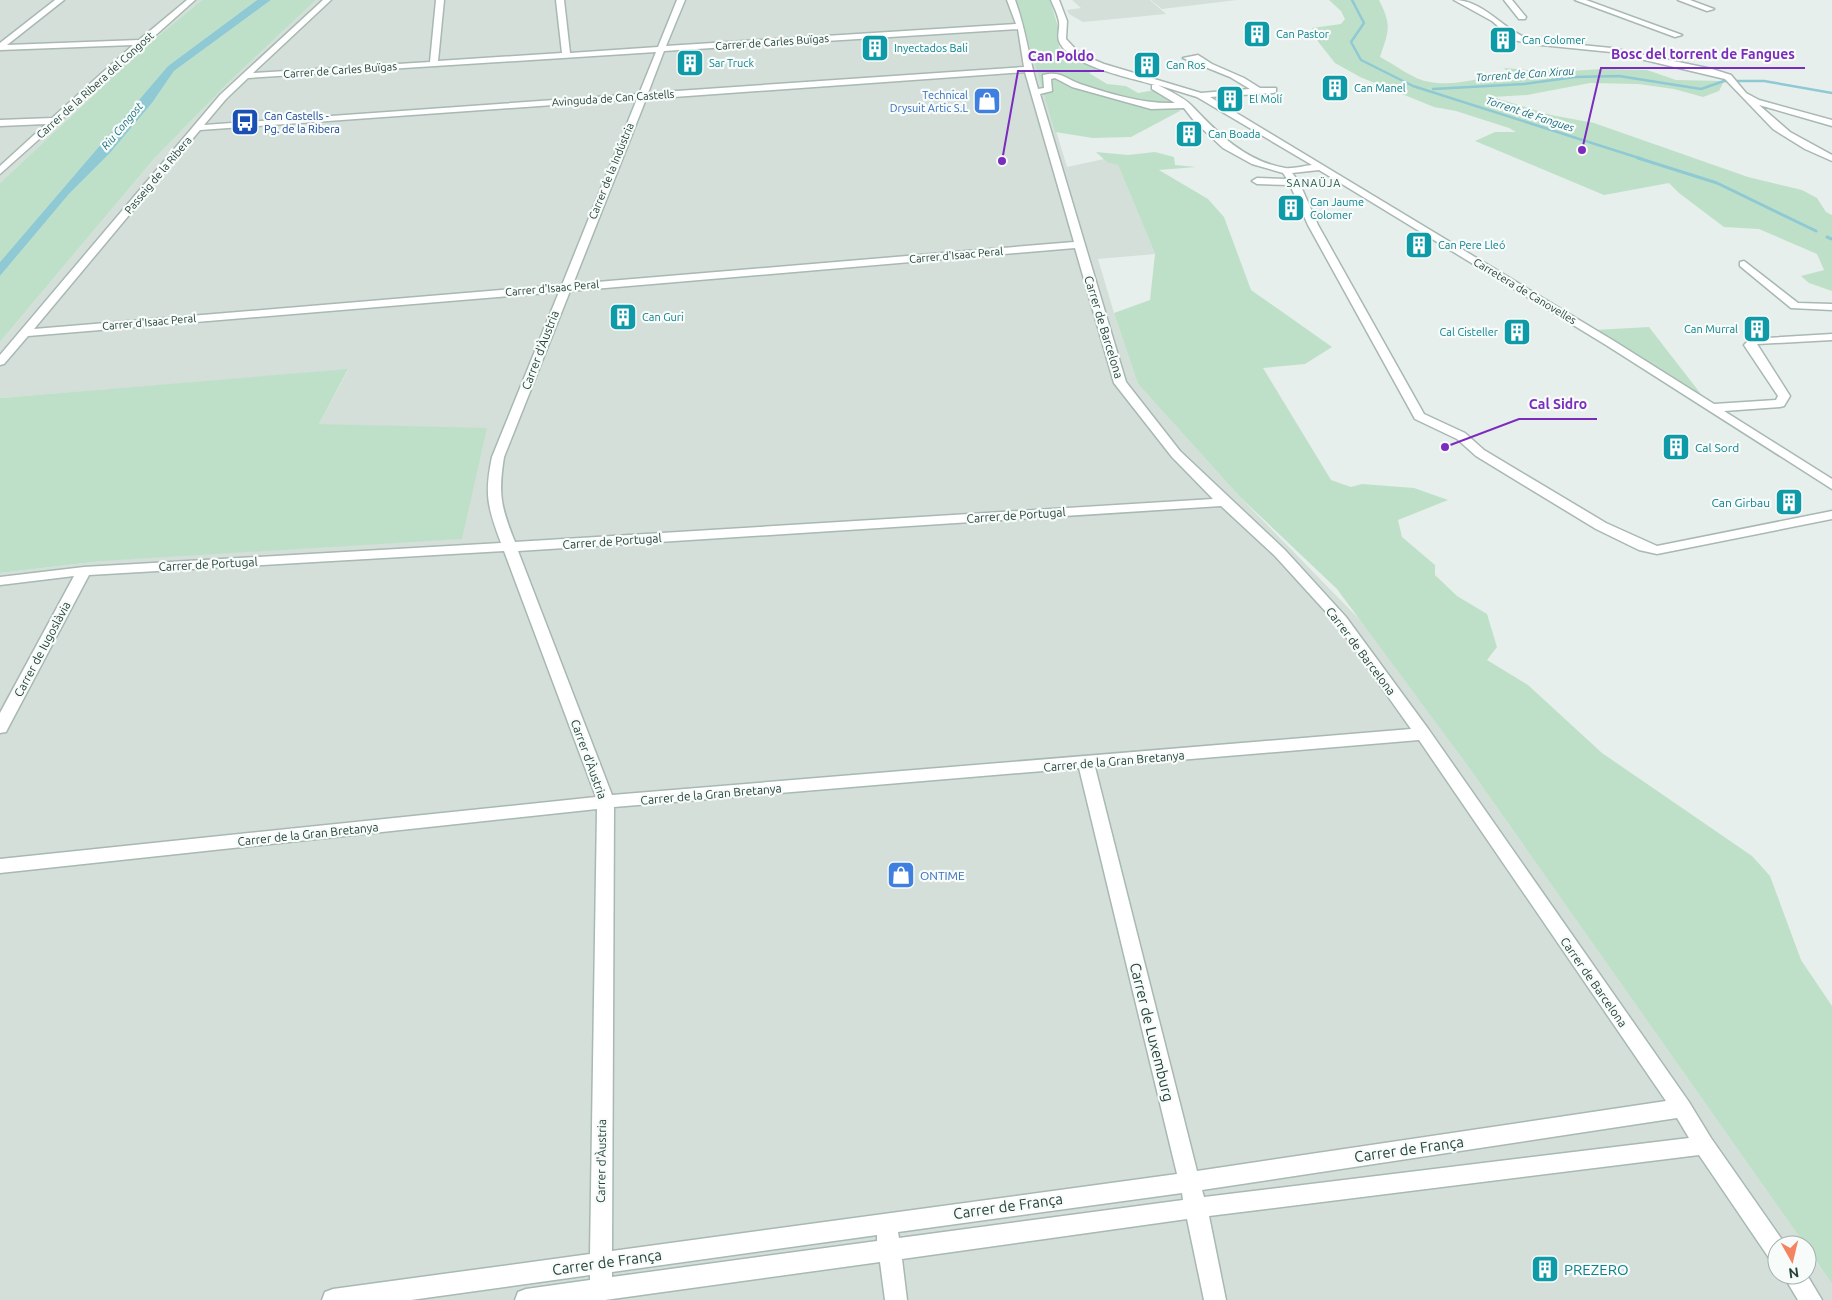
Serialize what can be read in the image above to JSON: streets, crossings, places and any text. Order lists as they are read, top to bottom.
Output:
{
  "streets": {
    "street": [
      "Carrer de Carles Buïgas",
      "Carrer de la Ribera del Congost",
      "Avinguda de Can Castells",
      "Carrer de la Indústria",
      "Passeig de la Ribera",
      "Carrer d'Isaac Peral",
      "Carretera de Canovelles",
      "Carrer de Barcelona",
      "Carrer d'Àustria",
      "Carrer de Portugal",
      "Carrer de Iugoslàvia",
      "Carrer de la Gran Bretanya",
      "Carrer de Luxemburg",
      "Carrer de França"
    ]
  },
  "crossings": [
    ["Carrer de Carles Buïgas", "Carrer de la Indústria"],
    ["Carrer de Carles Buïgas", "Passeig de la Ribera"],
    ["Carrer de Carles Buïgas", "Carrer de Barcelona"],
    ["Avinguda de Can Castells", "Carrer de la Indústria"],
    ["Avinguda de Can Castells", "Passeig de la Ribera"],
    ["Avinguda de Can Castells", "Carrer de Barcelona"],
    ["Carrer de la Indústria", "Carrer d'Isaac Peral"],
    ["Carrer de la Indústria", "Carrer d'Àustria"],
    ["Passeig de la Ribera", "Carrer d'Isaac Peral"],
    ["Carrer d'Isaac Peral", "Carrer de Barcelona"],
    ["Carrer d'Isaac Peral", "Carrer d'Àustria"],
    ["Carrer de Barcelona", "Carrer de Portugal"],
    ["Carrer de Barcelona", "Carrer de la Gran Bretanya"],
    ["Carrer de Barcelona", "Carrer de França"],
    ["Carrer d'Àustria", "Carrer de Portugal"],
    ["Carrer d'Àustria", "Carrer de la Gran Bretanya"],
    ["Carrer d'Àustria", "Carrer de França"],
    ["Carrer de Portugal", "Carrer de Iugoslàvia"],
    ["Carrer de la Gran Bretanya", "Carrer de Luxemburg"],
    ["Carrer de Luxemburg", "Carrer de França"]
  ],
  "districts": ["SANAÜJA"],
  "water": ["Torrent de Can Xirau", "Torrent de Fangues", "Riu Congost"],
  "places": {
    "building": [
      "Can Pastor",
      "Can Colomer",
      "Inyectados Bali",
      "Sar Truck",
      "Can Ros",
      "Can Manel",
      "El Molí",
      "Can Boada",
      "Can Jaume Colomer",
      "Can Pere Lleó",
      "Can Guri",
      "Can Murral",
      "Cal Cisteller",
      "Cal Sord",
      "Can Girbau",
      "PREZERO"
    ],
    "shop": ["Technical Drysuit Artic S.L", "ONTIME"],
    "bus stop": ["Can Castells - Pg. de la Ribera"],
    "other": ["Bosc del torrent de Fangues", "Can Poldo", "Cal Sidro"]
  },
  "north": "bottom"
}
